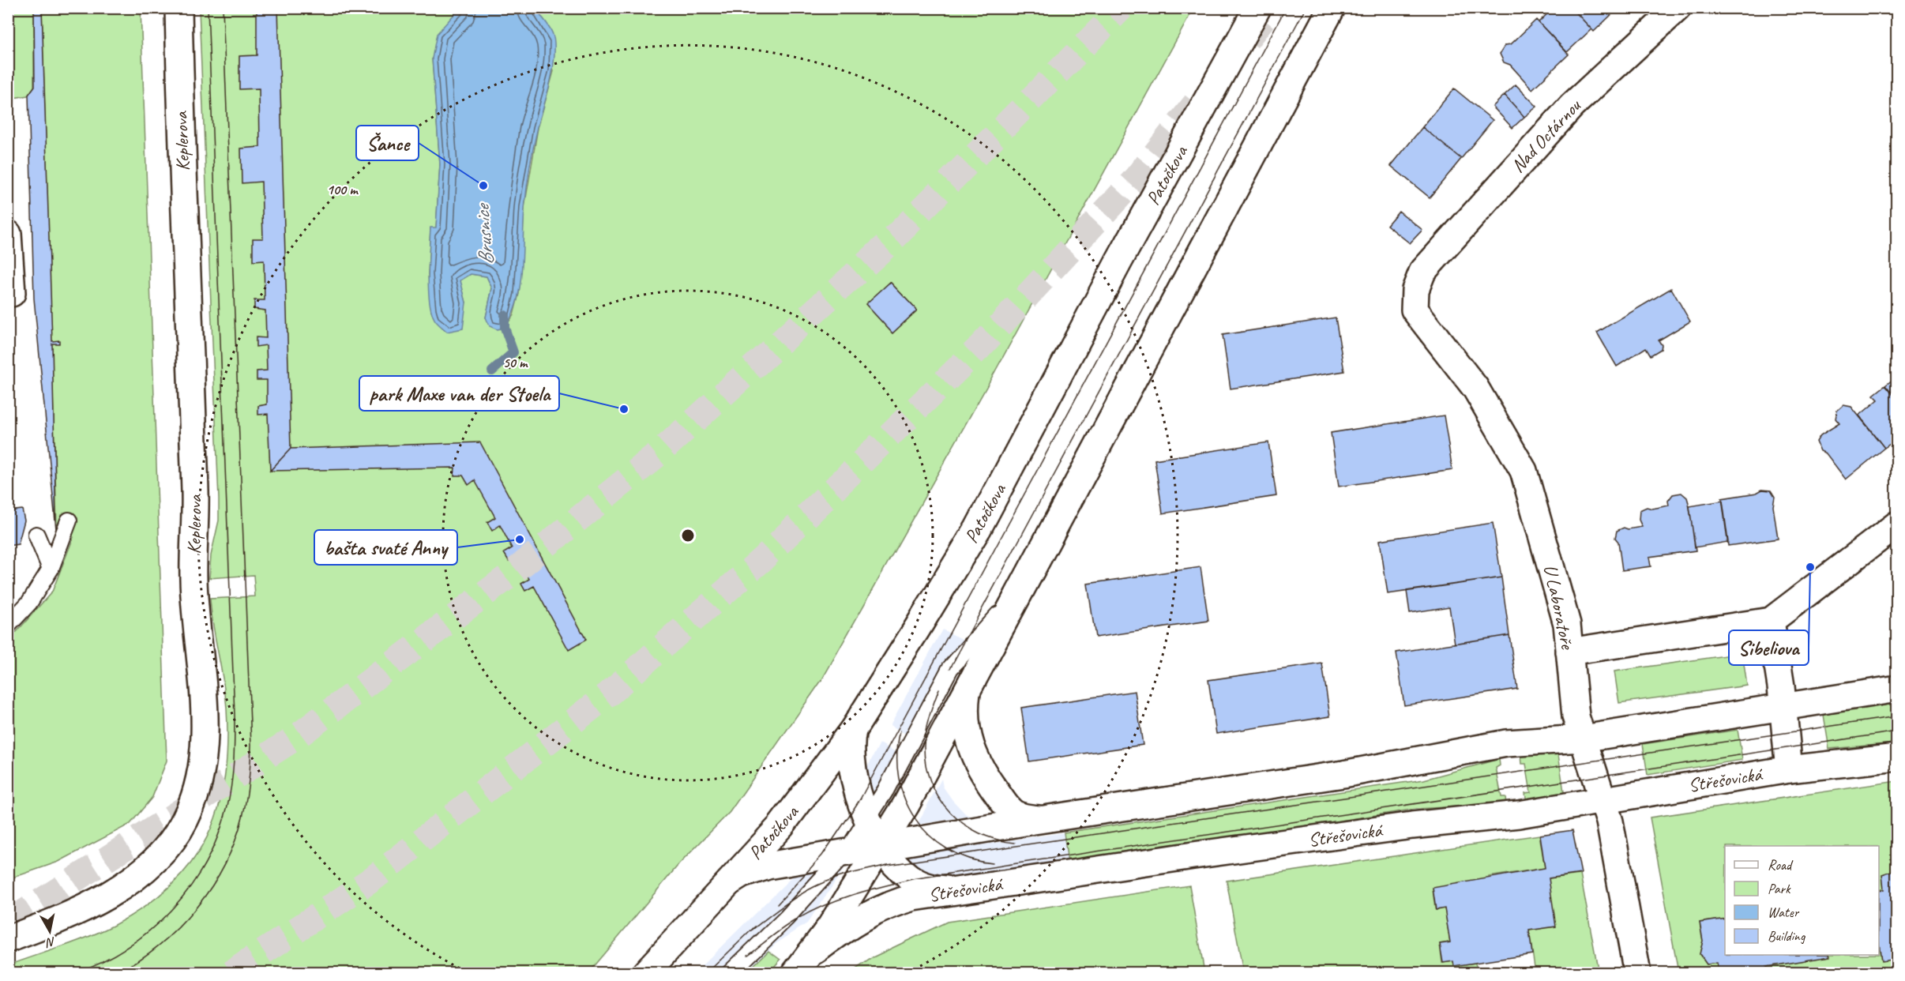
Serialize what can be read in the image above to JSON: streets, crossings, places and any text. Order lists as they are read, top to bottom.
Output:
{
  "streets": {
    "street": [
      "Nad Octárnou",
      "Keplerova",
      "Patočkova",
      "U Laboratoře",
      "Střešovická"
    ]
  },
  "crossings": [
    ["Nad Octárnou", "U Laboratoře"],
    ["U Laboratoře", "Střešovická"]
  ],
  "water": ["Brusnice"],
  "places": [
    "Šance",
    "park Maxe van der Stoela",
    "bašta svaté Anny",
    "Sibeliova"
  ],
  "legend": [
    "Road",
    "Park",
    "Water",
    "Building"
  ],
  "north": "bottom",
  "rings": ["100 m", "50 m"]
}
